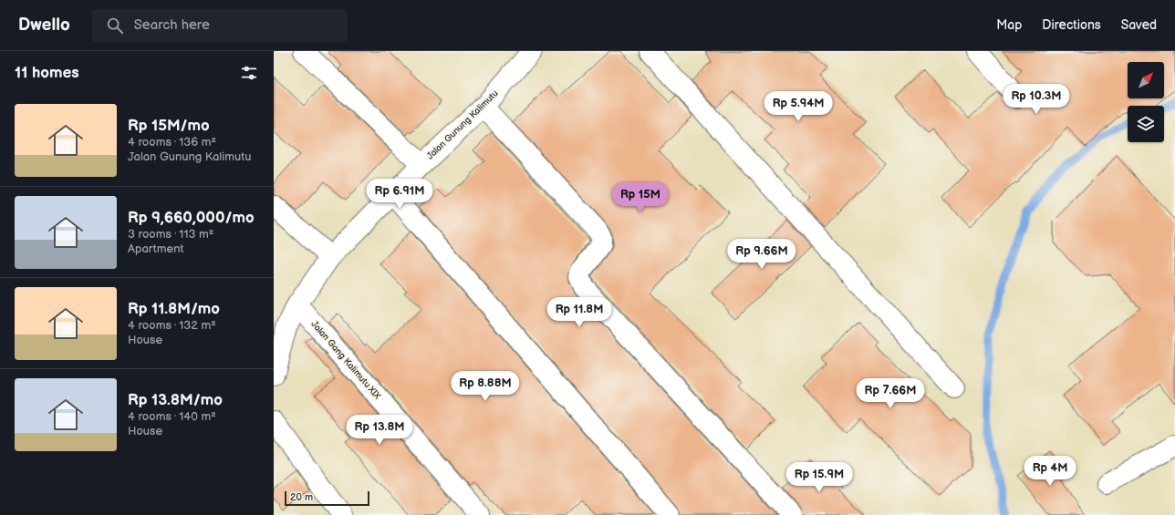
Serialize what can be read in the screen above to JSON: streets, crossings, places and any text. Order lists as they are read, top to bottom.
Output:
{
  "streets": {
    "street": ["Jalan Gunung Kalimutu", "Jalan Gang Kalimutu XIX"]
  },
  "crossings": [
    ["Jalan Gunung Kalimutu", "Jalan Gang Kalimutu XIX"]
  ],
  "scale_bar": "20 m",
  "north": "top right",
  "page": {
    "header": "Dwello",
    "search": "Search here",
    "nav": ["Map", "Directions", "Saved"],
    "heading": "11 homes",
    "price": [
      "Rp 10.3M",
      "Rp 5.94M",
      "Rp 6.91M",
      "Rp 15M",
      "Rp 9.66M",
      "Rp 11.8M",
      "Rp 8.88M",
      "Rp 7.66M",
      "Rp 13.8M",
      "Rp 4M",
      "Rp 15.9M"
    ],
    "list": [
      {
        "name": "Rp 15M/mo",
        "note": "4 rooms · 136 m² · Jalan Gunung Kalimutu"
      },
      {
        "name": "Rp 9,660,000/mo",
        "note": "3 rooms · 113 m² · Apartment"
      },
      {
        "name": "Rp 11.8M/mo",
        "note": "4 rooms · 132 m² · House"
      },
      {
        "name": "Rp 13.8M/mo",
        "note": "4 rooms · 140 m² · House"
      }
    ],
    "scale": "20 m"
  }
}
